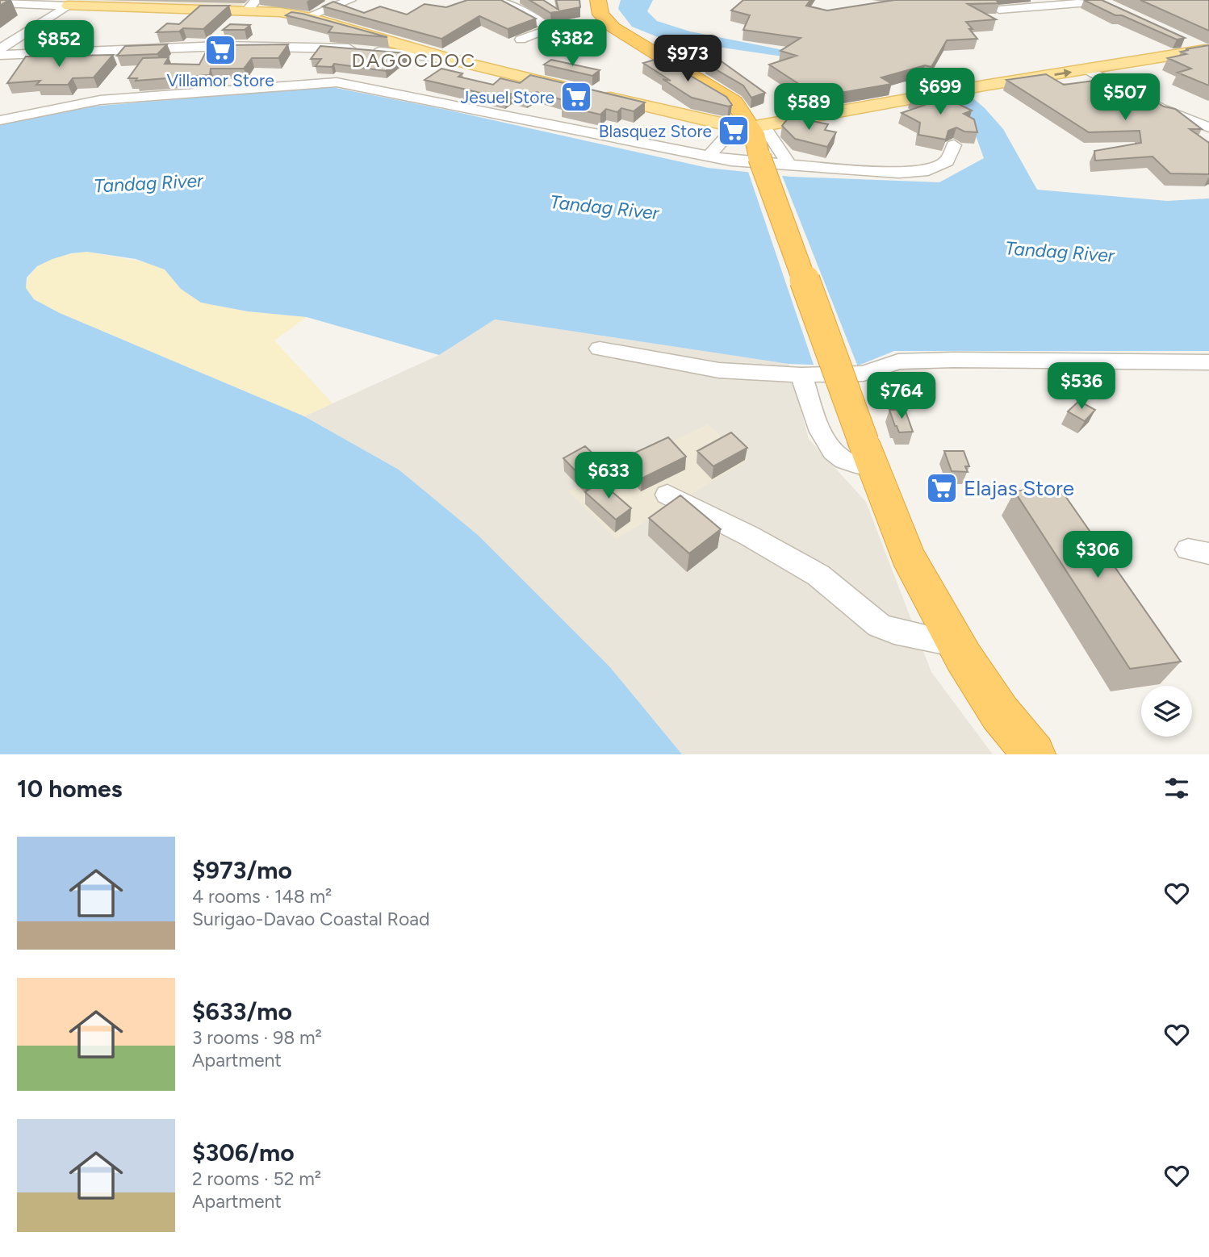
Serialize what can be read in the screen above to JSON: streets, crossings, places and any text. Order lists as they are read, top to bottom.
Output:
{
  "districts": ["DAGOCDOC"],
  "water": ["Tandag River"],
  "places": {
    "supermarket": [
      "Villamor Store",
      "Jesuel Store",
      "Blasquez Store",
      "Elajas Store"
    ]
  },
  "page": {
    "price": [
      "$382",
      "$852",
      "$973",
      "$699",
      "$507",
      "$589",
      "$536",
      "$764",
      "$633",
      "$306"
    ],
    "heading": "10 homes",
    "list": [
      {
        "name": "$973/mo",
        "note": "4 rooms · 148 m² · Surigao-Davao Coastal Road"
      },
      {
        "name": "$633/mo",
        "note": "3 rooms · 98 m² · Apartment"
      },
      {
        "name": "$306/mo",
        "note": "2 rooms · 52 m² · Apartment"
      }
    ]
  }
}
